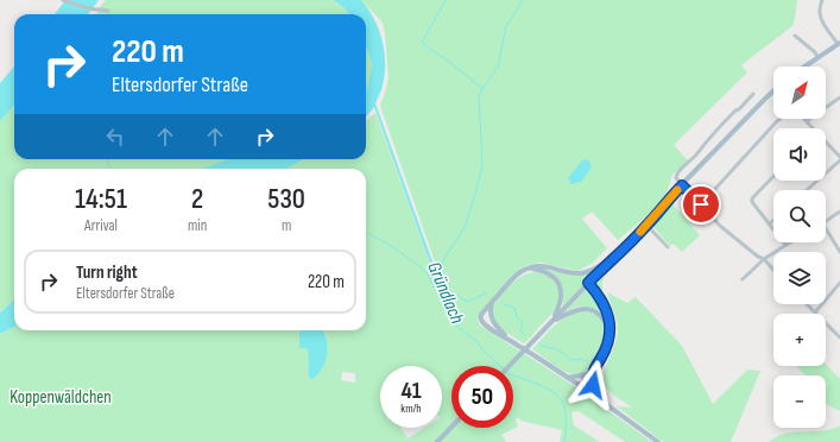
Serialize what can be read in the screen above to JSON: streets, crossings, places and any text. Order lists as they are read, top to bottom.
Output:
{
  "water": ["Gründlach"],
  "parks": ["Koppenwäldchen"],
  "north": "top right",
  "page": {
    "turn": ["220 m", "Eltersdorfer Straße"],
    "map_buttons": ["+", "−"],
    "eta": [
      "14:51",
      "Arrival",
      "2",
      "min",
      "530",
      "m"
    ],
    "list": [
      {
        "name": "Turn right",
        "note": "Eltersdorfer Straße",
        "value": "220 m"
      }
    ],
    "speed": "41 km/h",
    "limit": "50"
  }
}
